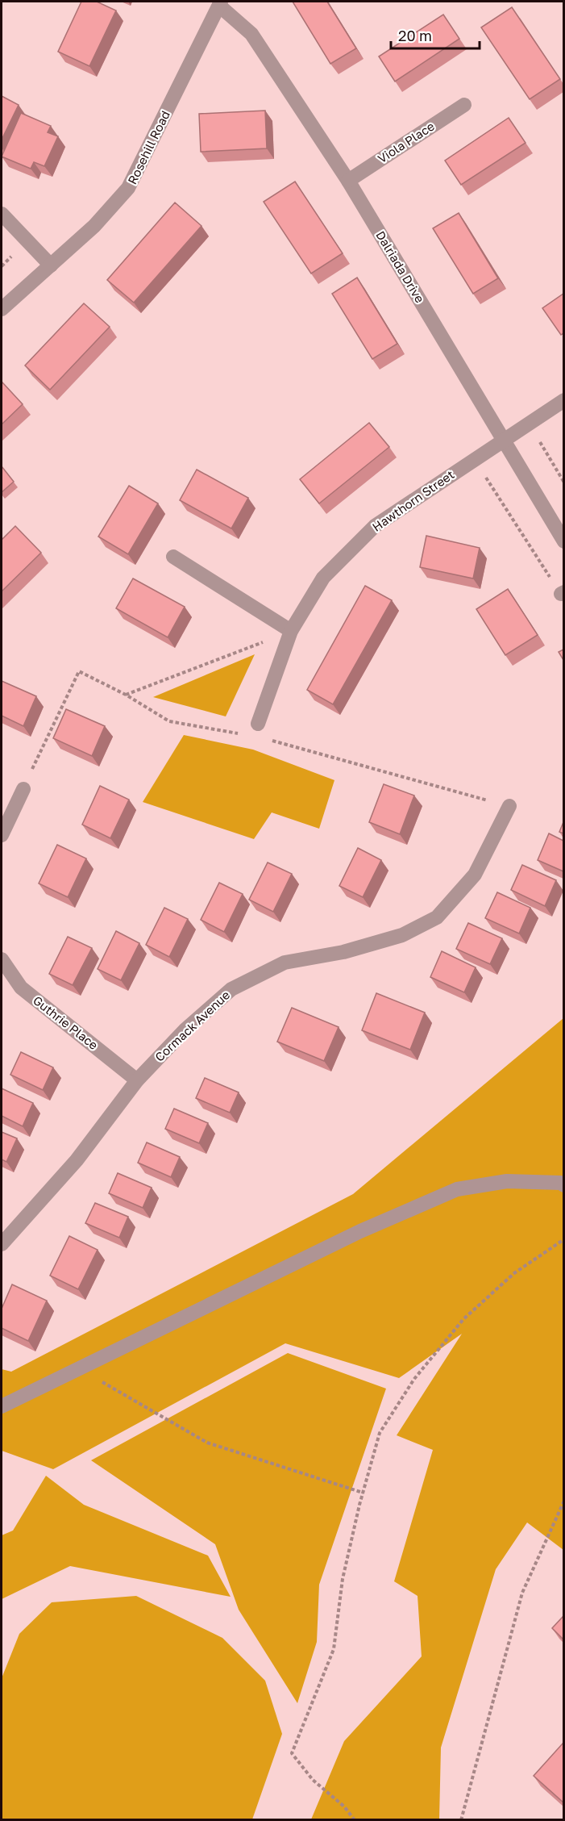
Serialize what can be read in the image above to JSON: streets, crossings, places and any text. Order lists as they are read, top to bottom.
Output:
{
  "streets": {
    "street": [
      "Viola Place",
      "Rosehill Road",
      "Dalriada Drive",
      "Hawthorn Street",
      "Guthrie Place",
      "Cormack Avenue"
    ]
  },
  "crossings": [
    ["Viola Place", "Dalriada Drive"],
    ["Rosehill Road", "Dalriada Drive"],
    ["Dalriada Drive", "Hawthorn Street"],
    ["Guthrie Place", "Cormack Avenue"]
  ],
  "scale_bar": "20 m"
}
